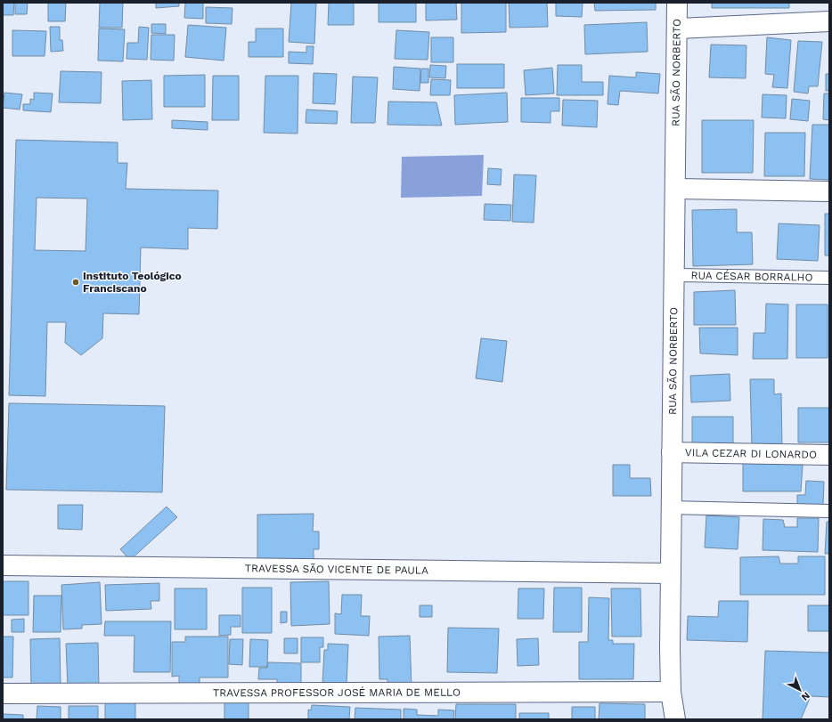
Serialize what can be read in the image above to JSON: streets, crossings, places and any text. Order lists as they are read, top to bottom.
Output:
{
  "streets": {
    "street": [
      "RUA SÃO NORBERTO",
      "VILA CEZAR DI LONARDO",
      "TRAVESSA SÃO VICENTE DE PAULA",
      "TRAVESSA PROFESSOR JOSÉ MARIA DE MELLO"
    ],
    "lane": ["RUA CÉSAR BORRALHO"]
  },
  "crossings": [
    ["RUA SÃO NORBERTO", "RUA CÉSAR BORRALHO"],
    ["RUA SÃO NORBERTO", "VILA CEZAR DI LONARDO"],
    ["RUA SÃO NORBERTO", "TRAVESSA SÃO VICENTE DE PAULA"],
    ["RUA SÃO NORBERTO", "TRAVESSA PROFESSOR JOSÉ MARIA DE MELLO"]
  ],
  "places": ["Instituto Teológico Franciscano"],
  "north": "bottom right"
}
